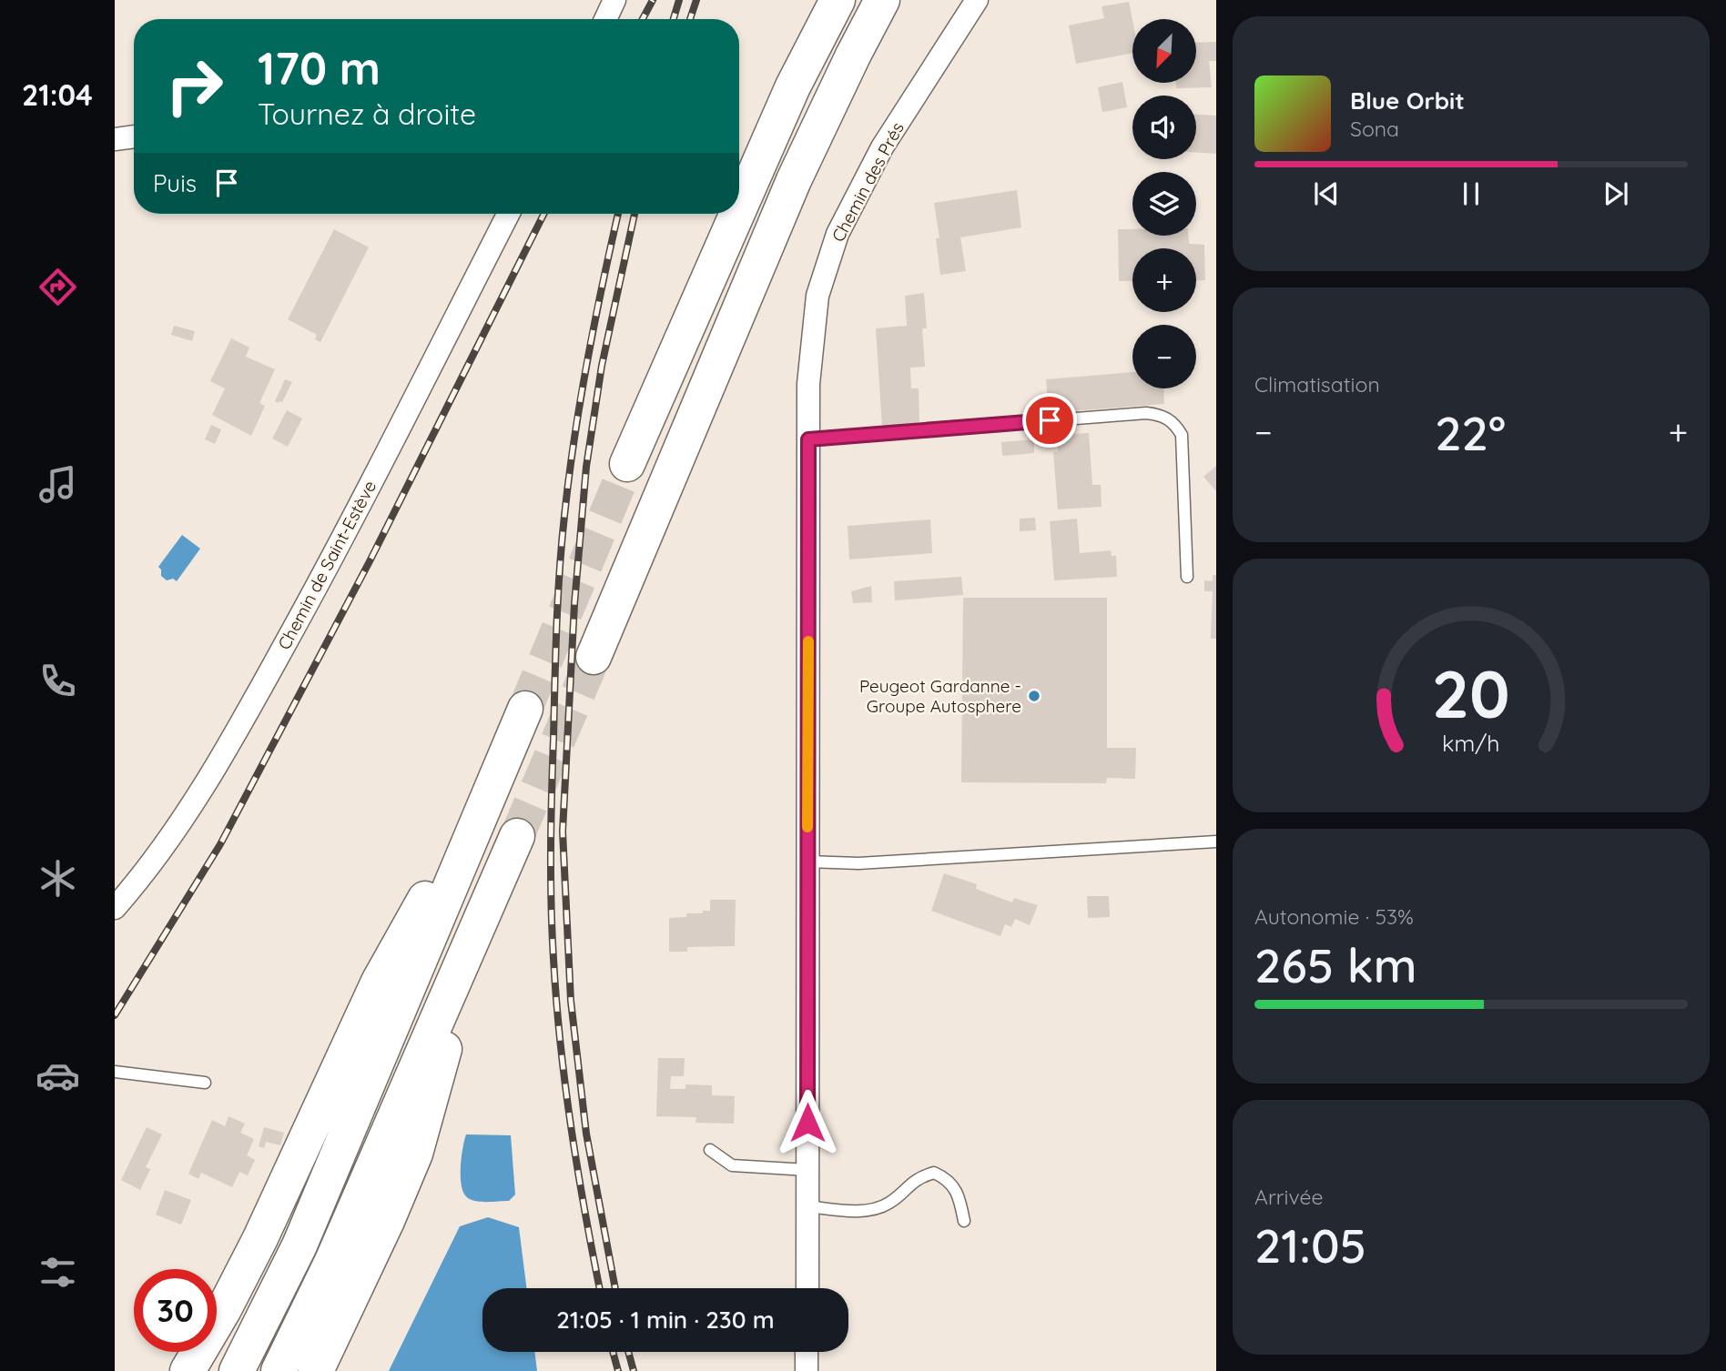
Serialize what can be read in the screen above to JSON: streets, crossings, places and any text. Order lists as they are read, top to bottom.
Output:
{
  "streets": {
    "street": ["Chemin des Prés", "Chemin de Saint-Estève"]
  },
  "places": ["Peugeot Gardanne - Groupe Autosphere"],
  "north": "bottom left",
  "page": {
    "tabs": "21:04",
    "map_buttons": ["+", "−"],
    "turn": ["170 m", "Tournez à droite"],
    "song": ["Blue Orbit", "Sona"],
    "then": "Puis",
    "tile": [
      "Climatisation",
      ["Autonomie · 53%", "265 km"],
      ["Arrivée", "21:05"]
    ],
    "heat": ["−", "22°", "+"],
    "limit": "30",
    "trip": "21:05 · 1 min · 230 m",
    "gauge": ["20", "km/h"]
  }
}
